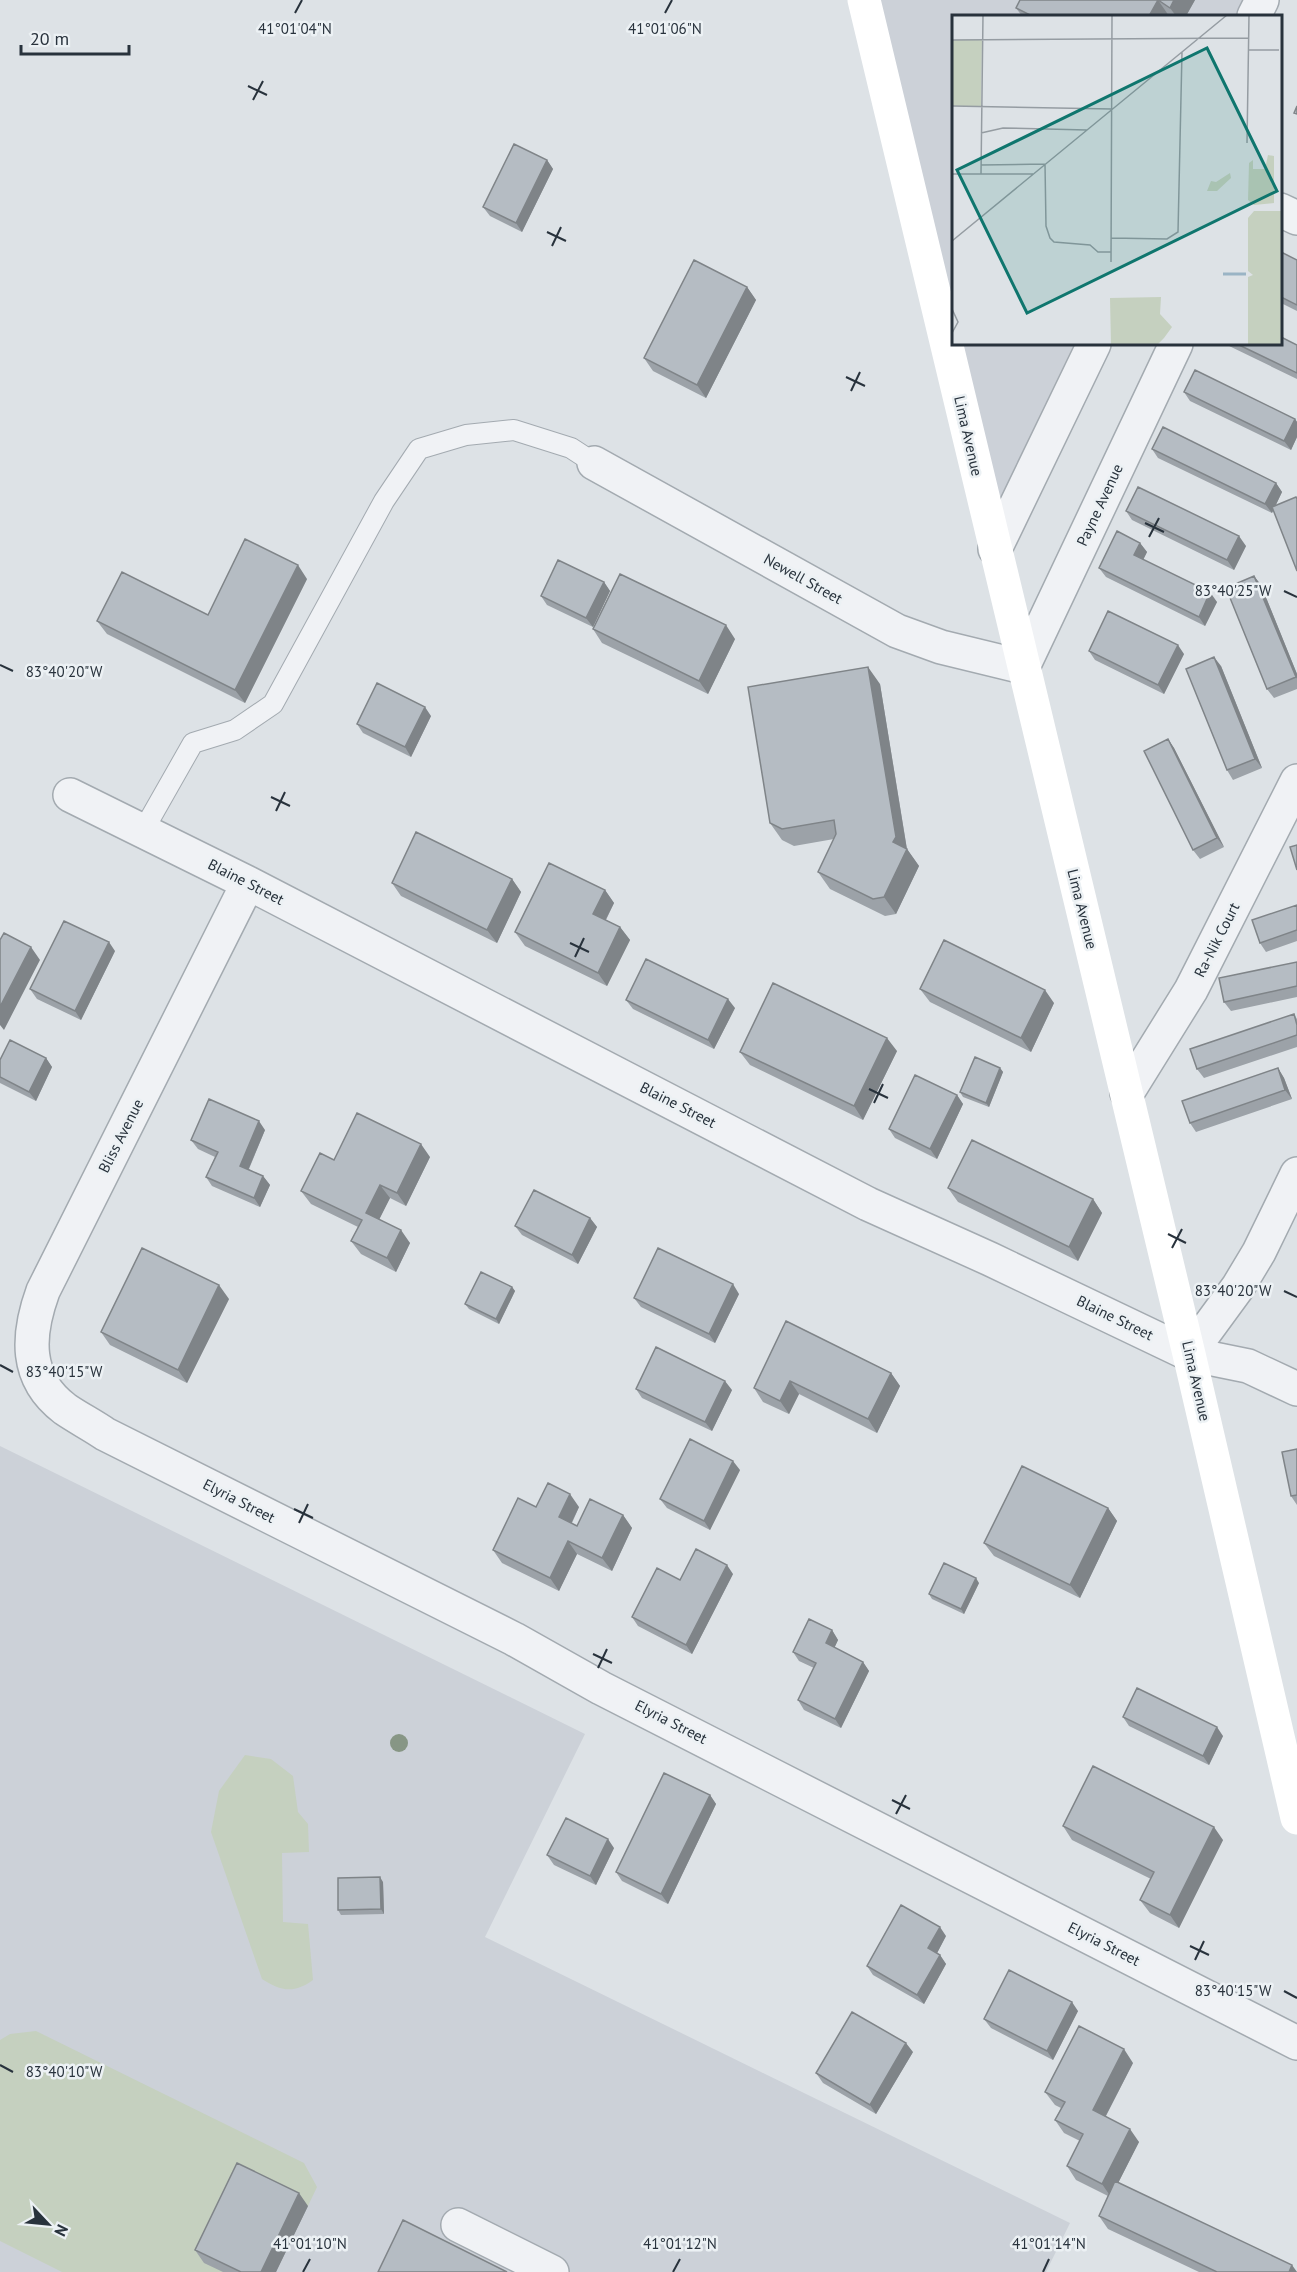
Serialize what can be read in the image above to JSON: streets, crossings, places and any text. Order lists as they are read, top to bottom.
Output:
{
  "streets": {
    "street": [
      "Lima Avenue",
      "Payne Avenue",
      "Newell Street",
      "Blaine Street",
      "Ra-Nik Court",
      "Bliss Avenue",
      "Elyria Street"
    ]
  },
  "crossings": [
    ["Lima Avenue", "Payne Avenue"],
    ["Lima Avenue", "Newell Street"],
    ["Lima Avenue", "Blaine Street"],
    ["Lima Avenue", "Ra-Nik Court"],
    ["Payne Avenue", "Newell Street"],
    ["Blaine Street", "Bliss Avenue"],
    ["Bliss Avenue", "Elyria Street"]
  ],
  "scale_bar": "20 m",
  "north": "bottom right",
  "coordinates": [
    "41°01'04\"N",
    "41°01'06\"N",
    "83°40'25\"W",
    "83°40'20\"W",
    "83°40'15\"W",
    "83°40'10\"W",
    "41°01'10\"N",
    "41°01'12\"N",
    "41°01'14\"N"
  ]
}
